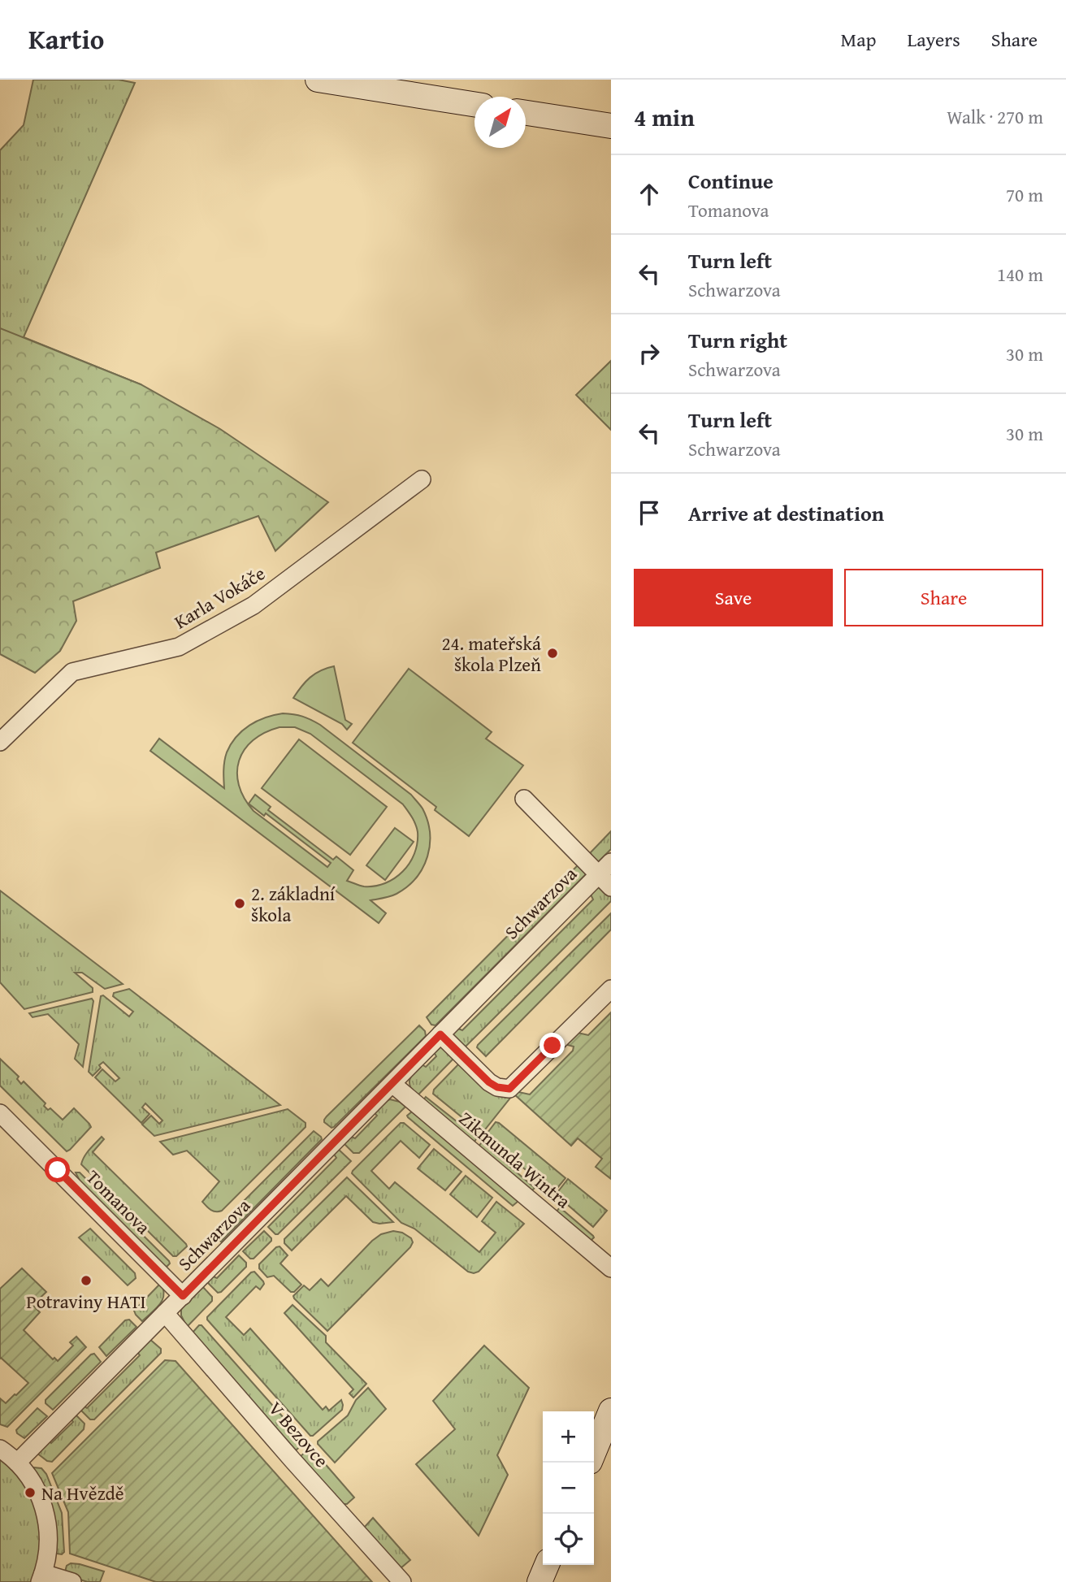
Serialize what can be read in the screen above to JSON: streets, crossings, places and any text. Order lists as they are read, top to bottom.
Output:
{
  "streets": {
    "street": [
      "Karla Vokáče",
      "Schwarzova",
      "Zikmunda Wintra",
      "Tomanova",
      "V Bezovce"
    ]
  },
  "crossings": [
    ["Schwarzova", "Zikmunda Wintra"],
    ["Schwarzova", "Tomanova"],
    ["Schwarzova", "V Bezovce"]
  ],
  "places": [
    "24. mateřská škola Plzeň",
    "2. základní škola",
    "Potraviny HATI",
    "Na Hvězdě"
  ],
  "north": "top right",
  "page": {
    "header": "Kartio",
    "nav": ["Map", "Layers", "Share"],
    "heading": ["4 min", "Walk · 270 m"],
    "list": [
      ["Continue", "Tomanova", "70 m"],
      ["Turn left", "Schwarzova", "140 m"],
      ["Turn right", "Schwarzova", "30 m"],
      ["Turn left", "Schwarzova", "30 m"],
      "Arrive at destination"
    ],
    "buttons": ["Save", "Share"],
    "map_buttons": ["+", "−"]
  }
}
